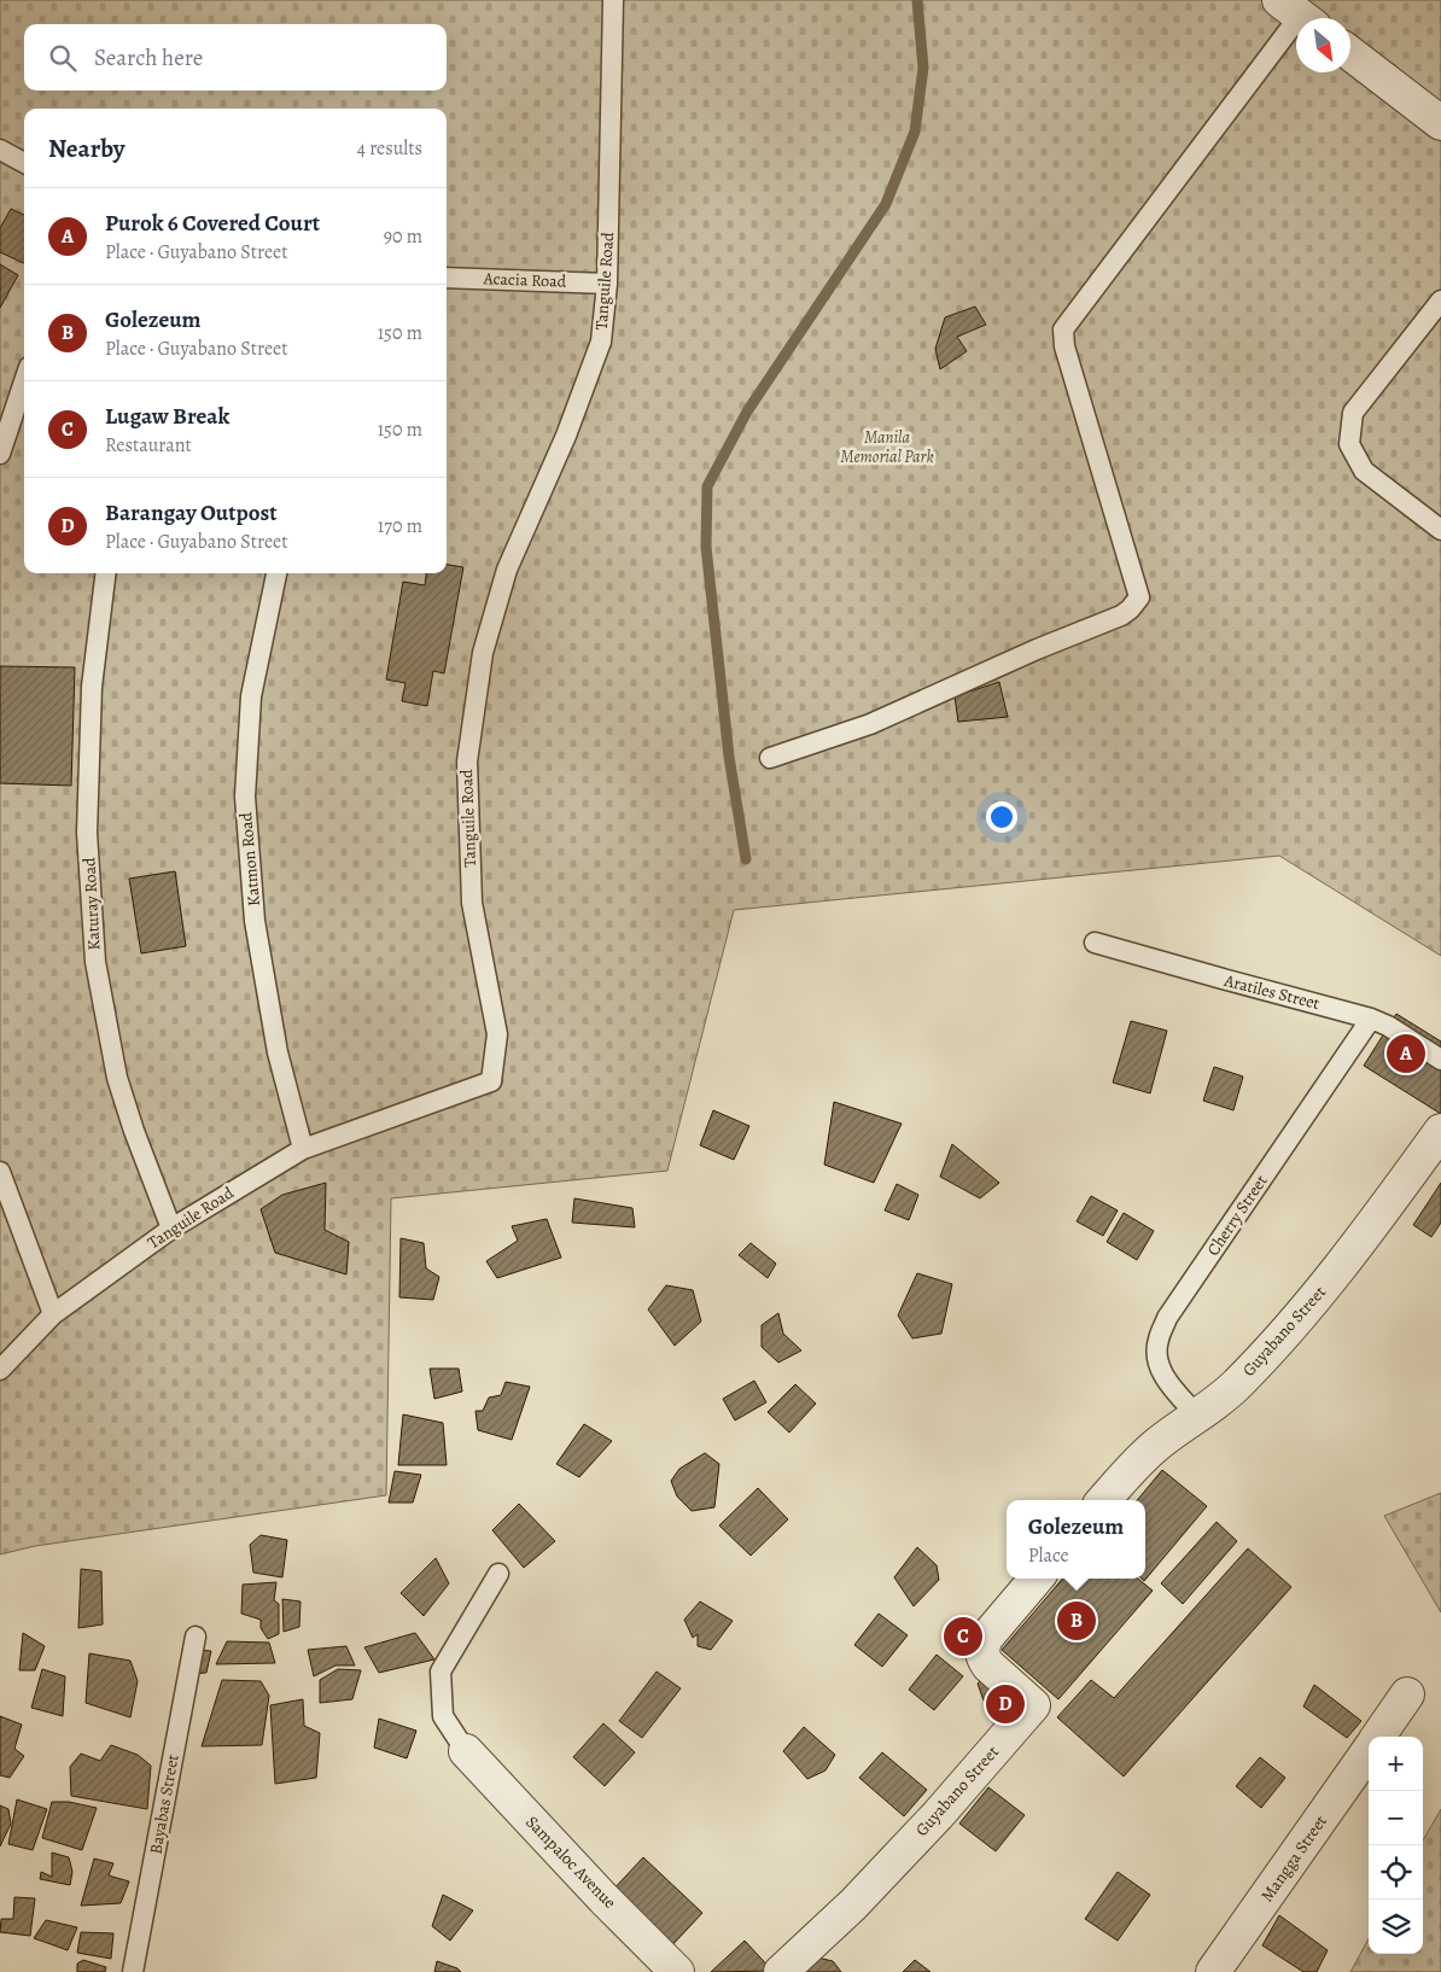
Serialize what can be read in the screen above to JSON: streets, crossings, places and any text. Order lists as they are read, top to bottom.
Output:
{
  "streets": {
    "street": ["Guyabano Street", "Mangga Street", "Sampaloc Avenue"],
    "lane": [
      "Acacia Road",
      "Tanguile Road",
      "Katmon Road",
      "Katuray Road",
      "Aratiles Street",
      "Cherry Street",
      "Bayabas Street"
    ]
  },
  "crossings": [
    ["Acacia Road", "Tanguile Road"],
    ["Tanguile Road", "Katmon Road"],
    ["Tanguile Road", "Katuray Road"],
    ["Aratiles Street", "Cherry Street"],
    ["Cherry Street", "Guyabano Street"]
  ],
  "parks": ["Manila Memorial Park"],
  "north": "bottom right",
  "page": {
    "search": "Search here",
    "heading": ["Nearby", "4 results"],
    "list": [
      {
        "mark": "A",
        "name": "Purok 6 Covered Court",
        "note": "Place · Guyabano Street",
        "value": "90 m"
      },
      {
        "mark": "B",
        "name": "Golezeum",
        "note": "Place · Guyabano Street",
        "value": "150 m"
      },
      {
        "mark": "C",
        "name": "Lugaw Break",
        "note": "Restaurant",
        "value": "150 m"
      },
      {
        "mark": "D",
        "name": "Barangay Outpost",
        "note": "Place · Guyabano Street",
        "value": "170 m"
      }
    ],
    "pins": [
      "A",
      "B",
      "C",
      "D"
    ],
    "popup": ["Golezeum", "Place"],
    "map_buttons": ["+", "−"]
  }
}
